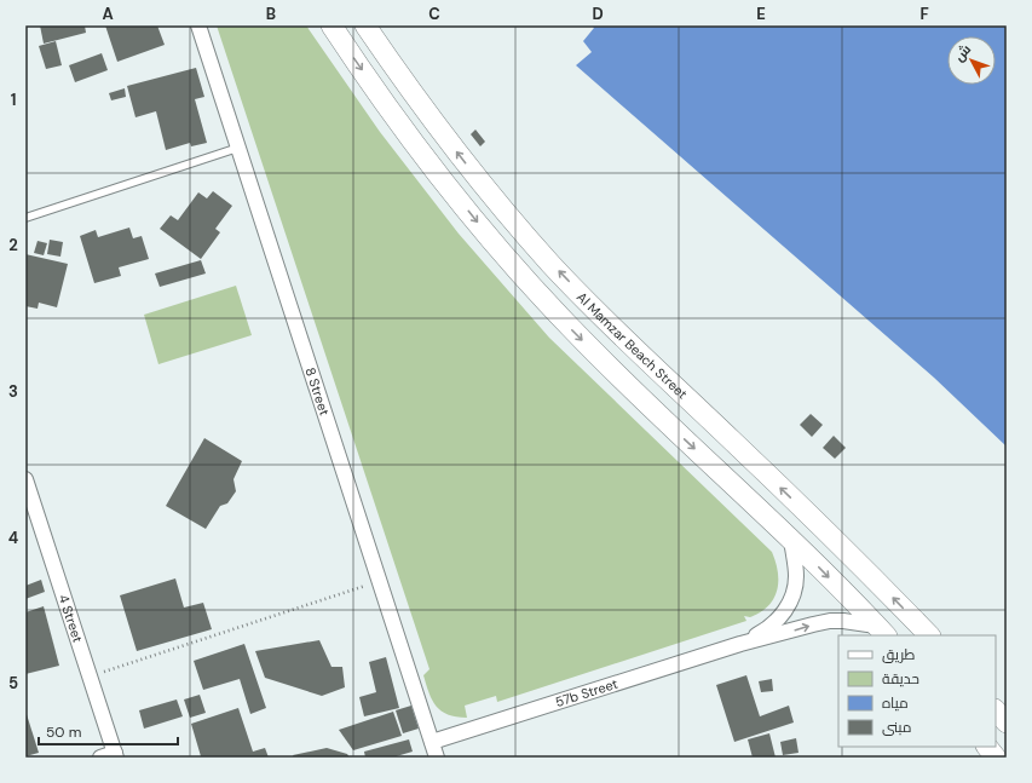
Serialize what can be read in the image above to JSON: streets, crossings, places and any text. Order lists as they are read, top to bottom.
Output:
{
  "streets": {
    "main road": ["Al Mamzar Beach Street"],
    "street": ["8 Street", "4 Street", "57b Street"]
  },
  "crossings": [
    ["8 Street", "57b Street"]
  ],
  "legend": [
    "طريق",
    "حديقة",
    "مياه",
    "مبنى"
  ],
  "scale_bar": "50 m",
  "north": "top left",
  "grid": {
    "columns": [
      "A",
      "B",
      "C",
      "D",
      "E",
      "F"
    ],
    "rows": [
      "1",
      "2",
      "3",
      "4",
      "5"
    ]
  }
}
